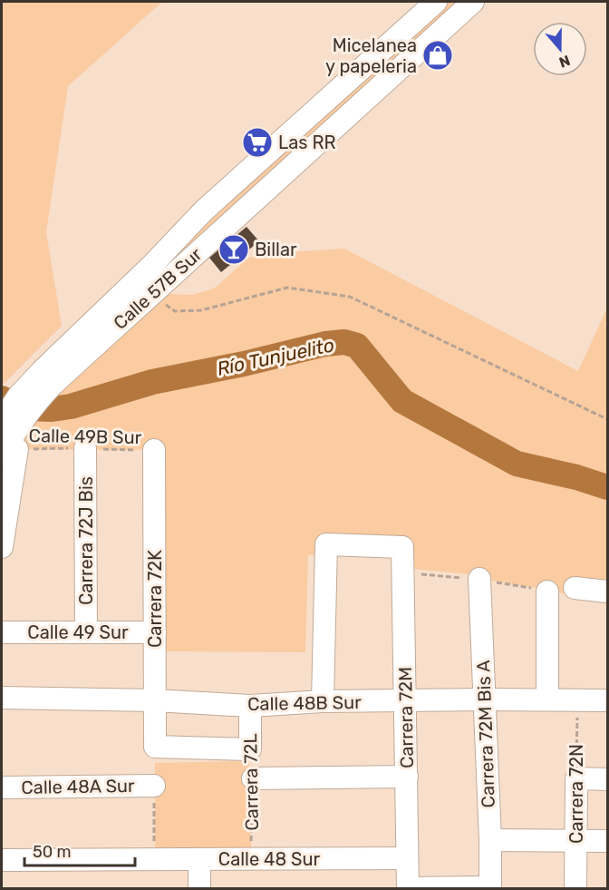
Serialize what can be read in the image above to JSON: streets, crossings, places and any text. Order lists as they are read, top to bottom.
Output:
{
  "streets": {
    "street": [
      "Calle 57B Sur",
      "Carrera 72J Bis",
      "Carrera 72K",
      "Calle 49 Sur",
      "Calle 48B Sur",
      "Carrera 72M",
      "Carrera 72M Bis A",
      "Carrera 72L",
      "Calle 48A Sur",
      "Carrera 72N",
      "Calle 48 Sur"
    ],
    "path": ["Calle 49B Sur"]
  },
  "crossings": [
    ["Calle 57B Sur", "Calle 49B Sur"],
    ["Calle 49B Sur", "Carrera 72J Bis"],
    ["Calle 49B Sur", "Carrera 72K"],
    ["Carrera 72J Bis", "Calle 49 Sur"],
    ["Carrera 72K", "Calle 49 Sur"],
    ["Carrera 72K", "Calle 48B Sur"],
    ["Carrera 72K", "Carrera 72L"],
    ["Calle 48B Sur", "Carrera 72M"],
    ["Calle 48B Sur", "Carrera 72M Bis A"],
    ["Calle 48B Sur", "Carrera 72L"],
    ["Calle 48B Sur", "Carrera 72N"],
    ["Carrera 72M", "Calle 48 Sur"],
    ["Carrera 72L", "Calle 48 Sur"]
  ],
  "water": ["Río Tunjuelito"],
  "places": {
    "shop": ["Micelanea y papeleria"],
    "supermarket": ["Las RR"],
    "bar": ["Billar"]
  },
  "scale_bar": "50 m",
  "north": "bottom"
}
